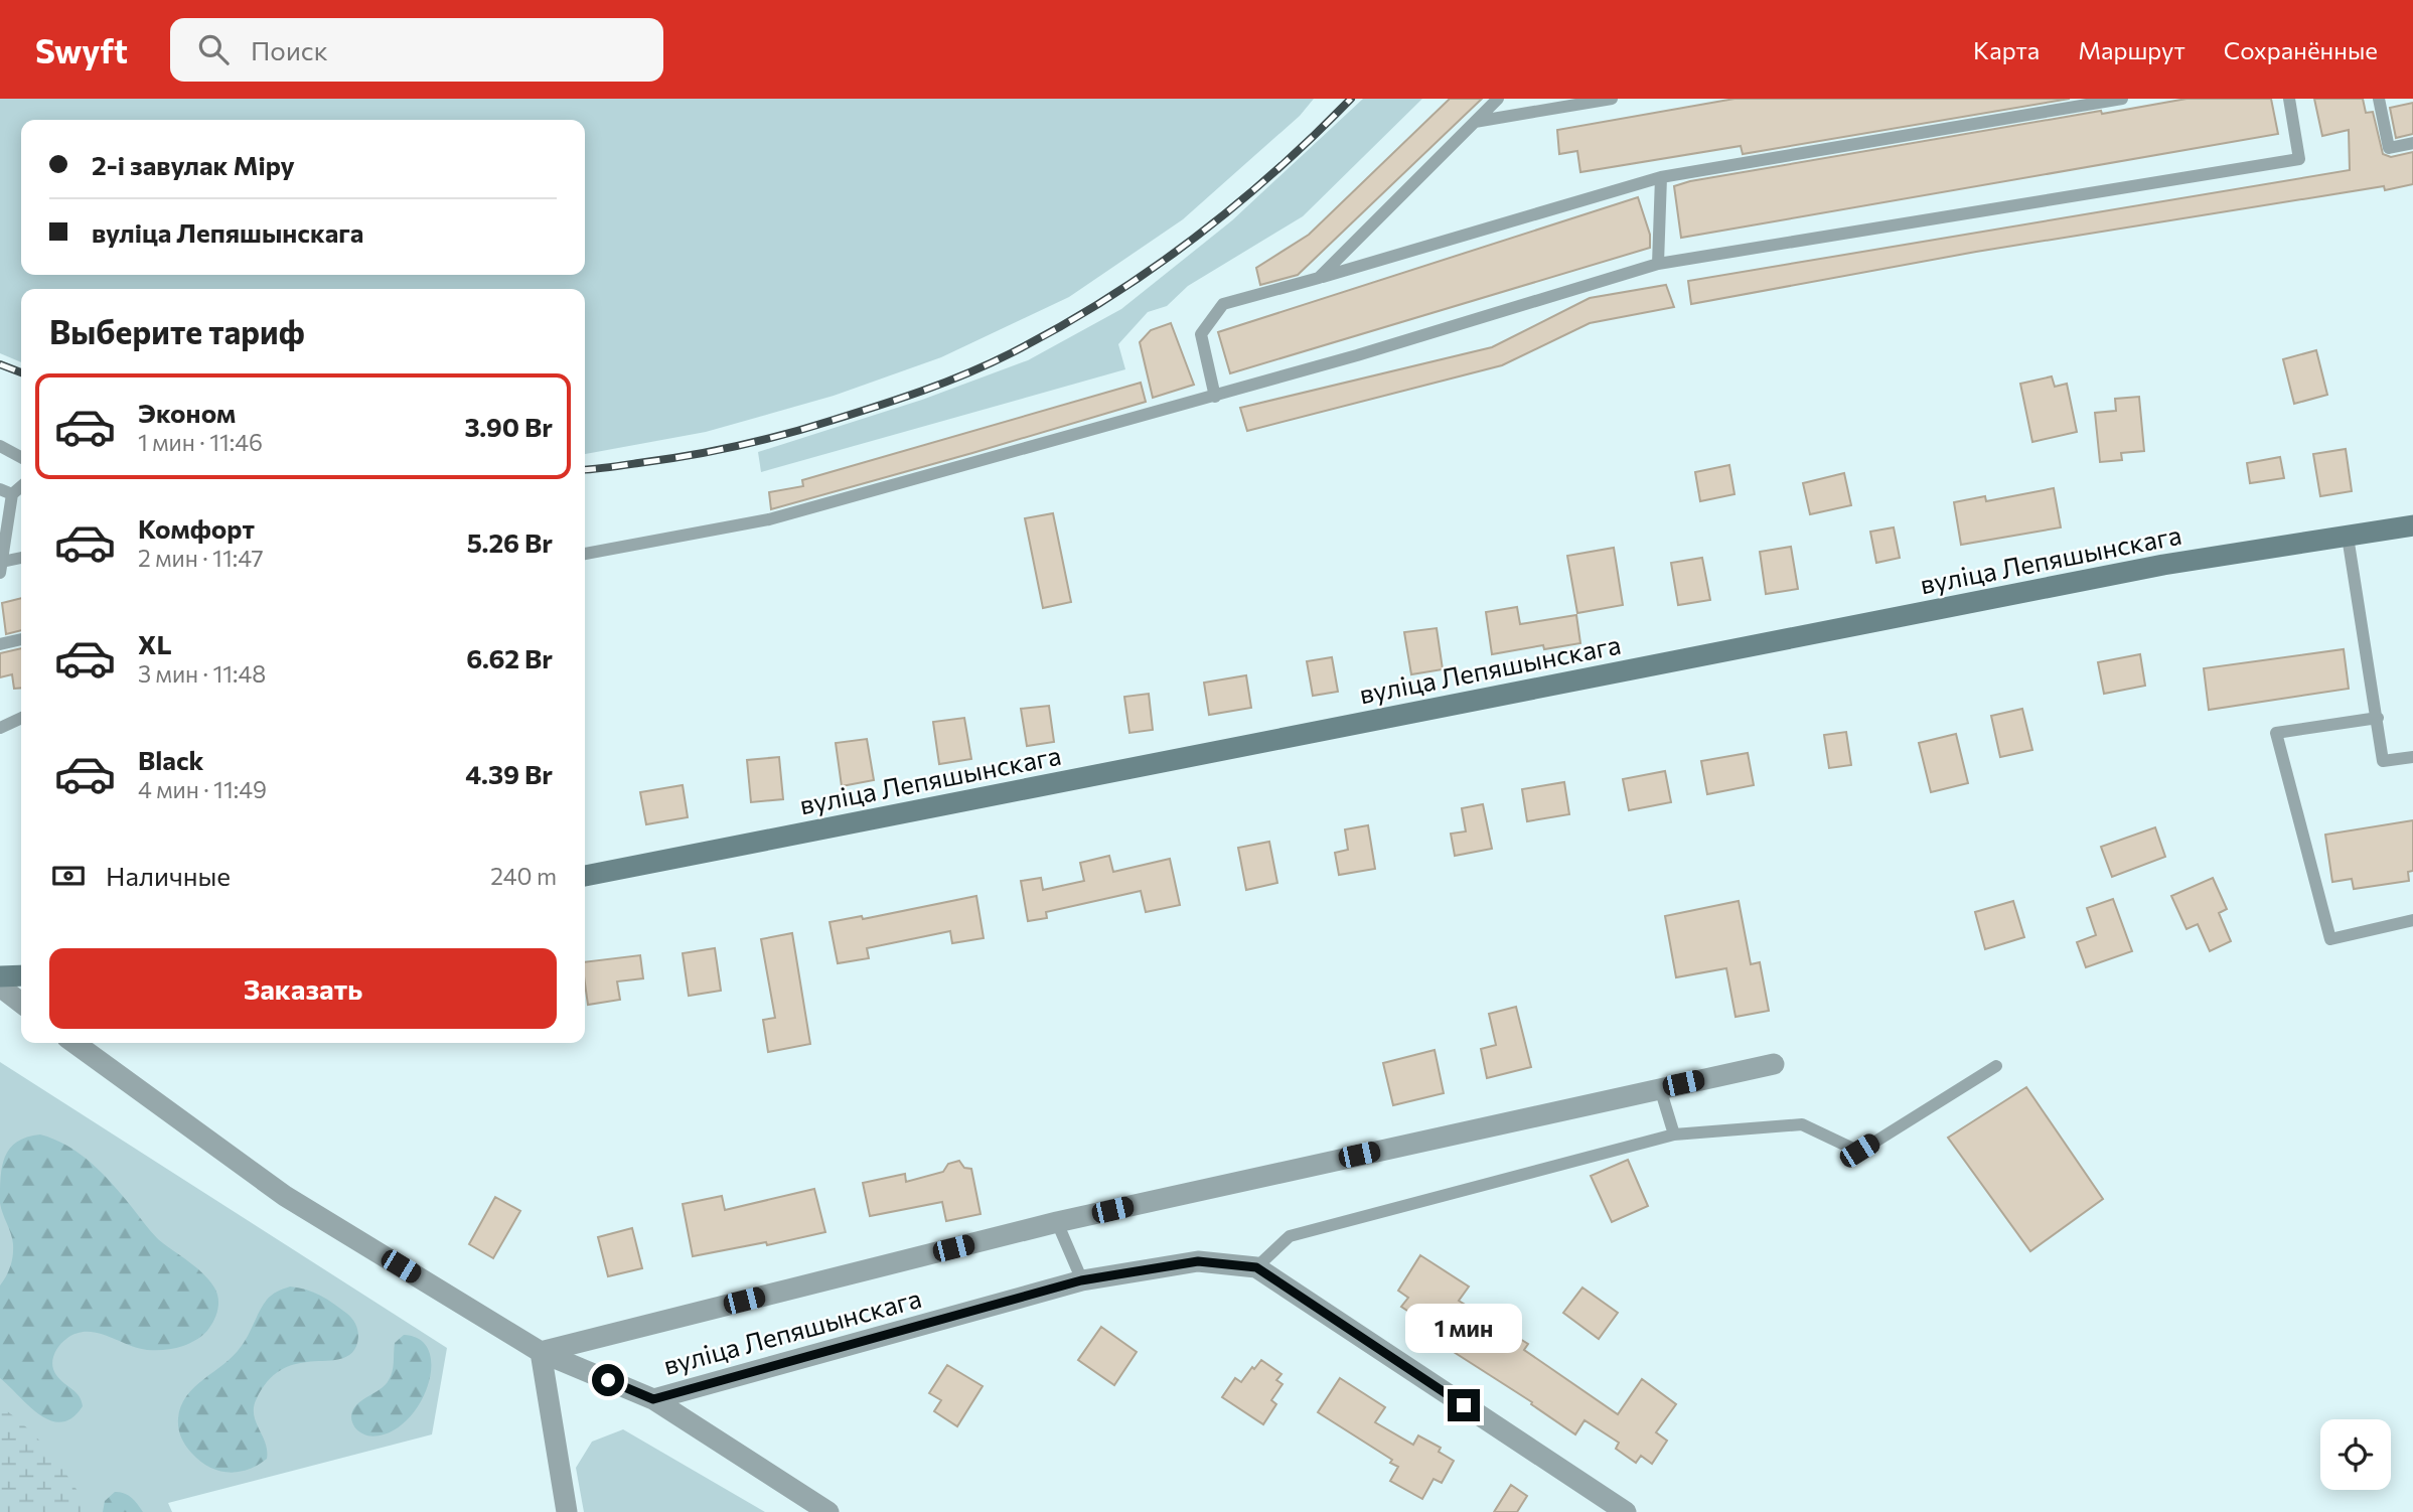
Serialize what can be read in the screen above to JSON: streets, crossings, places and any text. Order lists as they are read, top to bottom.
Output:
{
  "streets": {
    "street": ["вуліца Лепяшынскага"]
  },
  "page": {
    "header": "Swyft",
    "search": "Поиск",
    "nav": ["Карта", "Маршрут", "Сохранённые"],
    "banner": ["2-і завулак Міру", "вуліца Лепяшынскага"],
    "heading": "Выберите тариф",
    "list": [
      {
        "name": "Эконом",
        "note": "1 мин · 11:46",
        "value": "3.90 Br"
      },
      {
        "name": "Комфорт",
        "note": "2 мин · 11:47",
        "value": "5.26 Br"
      },
      {
        "name": "XL",
        "note": "3 мин · 11:48",
        "value": "6.62 Br"
      },
      {
        "name": "Black",
        "note": "4 мин · 11:49",
        "value": "4.39 Br"
      }
    ],
    "pay": ["Наличные", "240 m"],
    "buttons": "Заказать",
    "bubble": "1 мин"
  }
}
